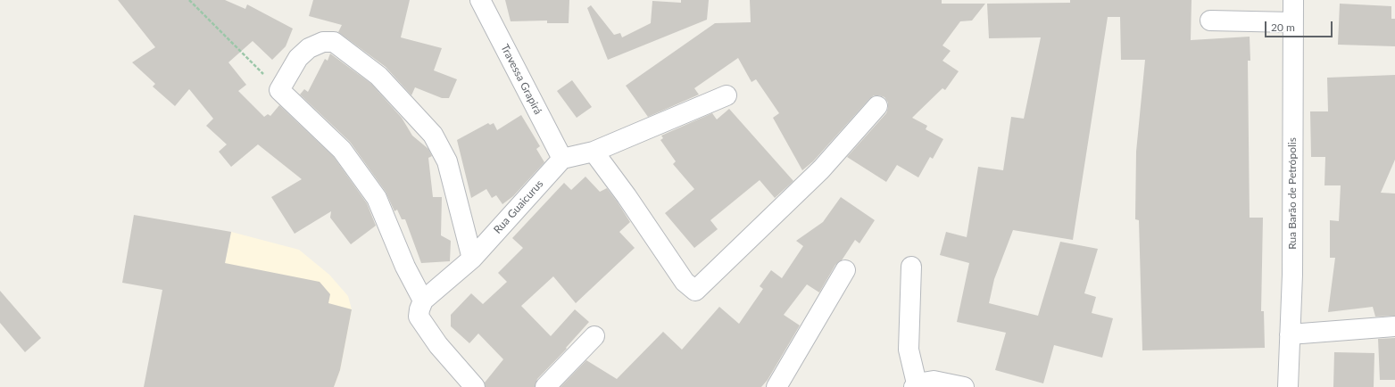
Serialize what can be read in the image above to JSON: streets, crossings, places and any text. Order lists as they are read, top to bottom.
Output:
{
  "streets": {
    "street": ["Travessa Grapirá", "Rua Barão de Petrópolis", "Rua Guaicurus"]
  },
  "crossings": [
    ["Travessa Grapirá", "Rua Guaicurus"]
  ],
  "scale_bar": "20 m"
}
